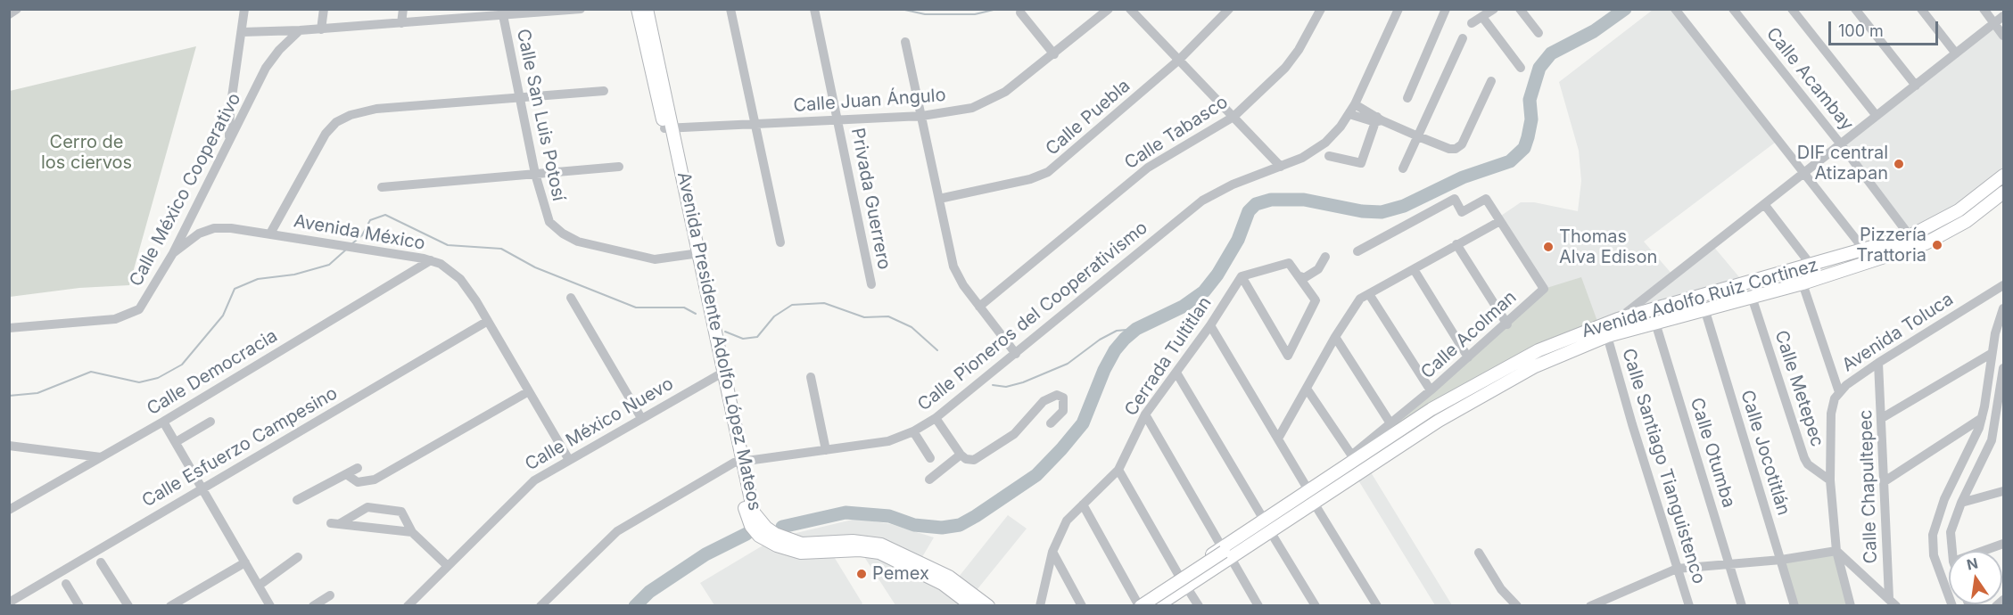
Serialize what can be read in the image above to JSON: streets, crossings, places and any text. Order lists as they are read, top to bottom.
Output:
{
  "streets": {
    "main road": ["Avenida Adolfo Ruiz Cortinez", "Avenida Presidente Adolfo López Mateos"],
    "street": [
      "Calle Acambay",
      "Calle Juan Ángulo",
      "Calle San Luis Potosí",
      "Calle Puebla",
      "Calle Tabasco",
      "Calle México Cooperativo",
      "Privada Guerrero",
      "Avenida México",
      "Calle Pioneros del Cooperativismo",
      "Avenida Toluca",
      "Calle Acolman",
      "Cerrada Tultitlan",
      "Calle Democracia",
      "Calle Metepec",
      "Calle México Nuevo",
      "Calle Esfuerzo Campesino",
      "Calle Otumba",
      "Calle Jocotitlán",
      "Calle Santiago Tianguistenco",
      "Calle Chapultepec"
    ]
  },
  "crossings": [
    ["Calle Acambay", "Avenida Adolfo Ruiz Cortinez"],
    ["Calle Juan Ángulo", "Privada Guerrero"],
    ["Calle Juan Ángulo", "Avenida Presidente Adolfo López Mateos"],
    ["Calle San Luis Potosí", "Avenida Presidente Adolfo López Mateos"],
    ["Calle México Cooperativo", "Avenida México"],
    ["Avenida México", "Calle Democracia"],
    ["Avenida México", "Calle México Nuevo"],
    ["Avenida México", "Calle Esfuerzo Campesino"],
    ["Avenida Adolfo Ruiz Cortinez", "Calle Acolman"],
    ["Avenida Adolfo Ruiz Cortinez", "Calle Metepec"],
    ["Avenida Adolfo Ruiz Cortinez", "Calle Otumba"],
    ["Avenida Adolfo Ruiz Cortinez", "Calle Jocotitlán"],
    ["Avenida Adolfo Ruiz Cortinez", "Calle Santiago Tianguistenco"],
    ["Calle Pioneros del Cooperativismo", "Avenida Presidente Adolfo López Mateos"],
    ["Avenida Toluca", "Calle Metepec"],
    ["Avenida Toluca", "Calle Chapultepec"],
    ["Avenida Presidente Adolfo López Mateos", "Calle México Nuevo"]
  ],
  "parks": ["Cerro de los ciervos"],
  "places": [
    "DIF central Atizapan",
    "Pizzería Trattoria",
    "Thomas Alva Edison",
    "Pemex"
  ],
  "scale_bar": "100 m",
  "north": "top"
}
